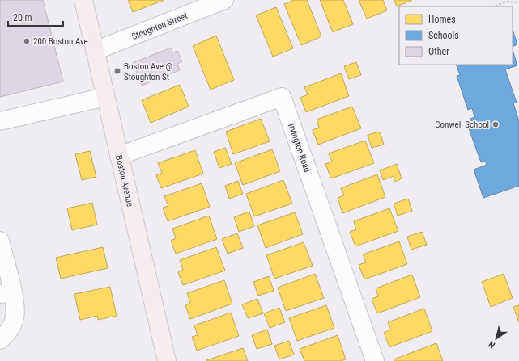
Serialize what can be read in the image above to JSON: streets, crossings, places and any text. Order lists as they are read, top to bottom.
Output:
{
  "streets": {
    "main road": ["Boston Avenue"],
    "street": ["Stoughton Street", "Irvington Road"]
  },
  "crossings": [
    ["Stoughton Street", "Boston Avenue"],
    ["Irvington Road", "Boston Avenue"]
  ],
  "places": {
    "other": ["200 Boston Ave", "Conwell School"],
    "transit": ["Boston Ave @ Stoughton St"]
  },
  "legend": ["Homes", "Schools", "Other"],
  "scale_bar": "20 m",
  "north": "bottom left"
}
